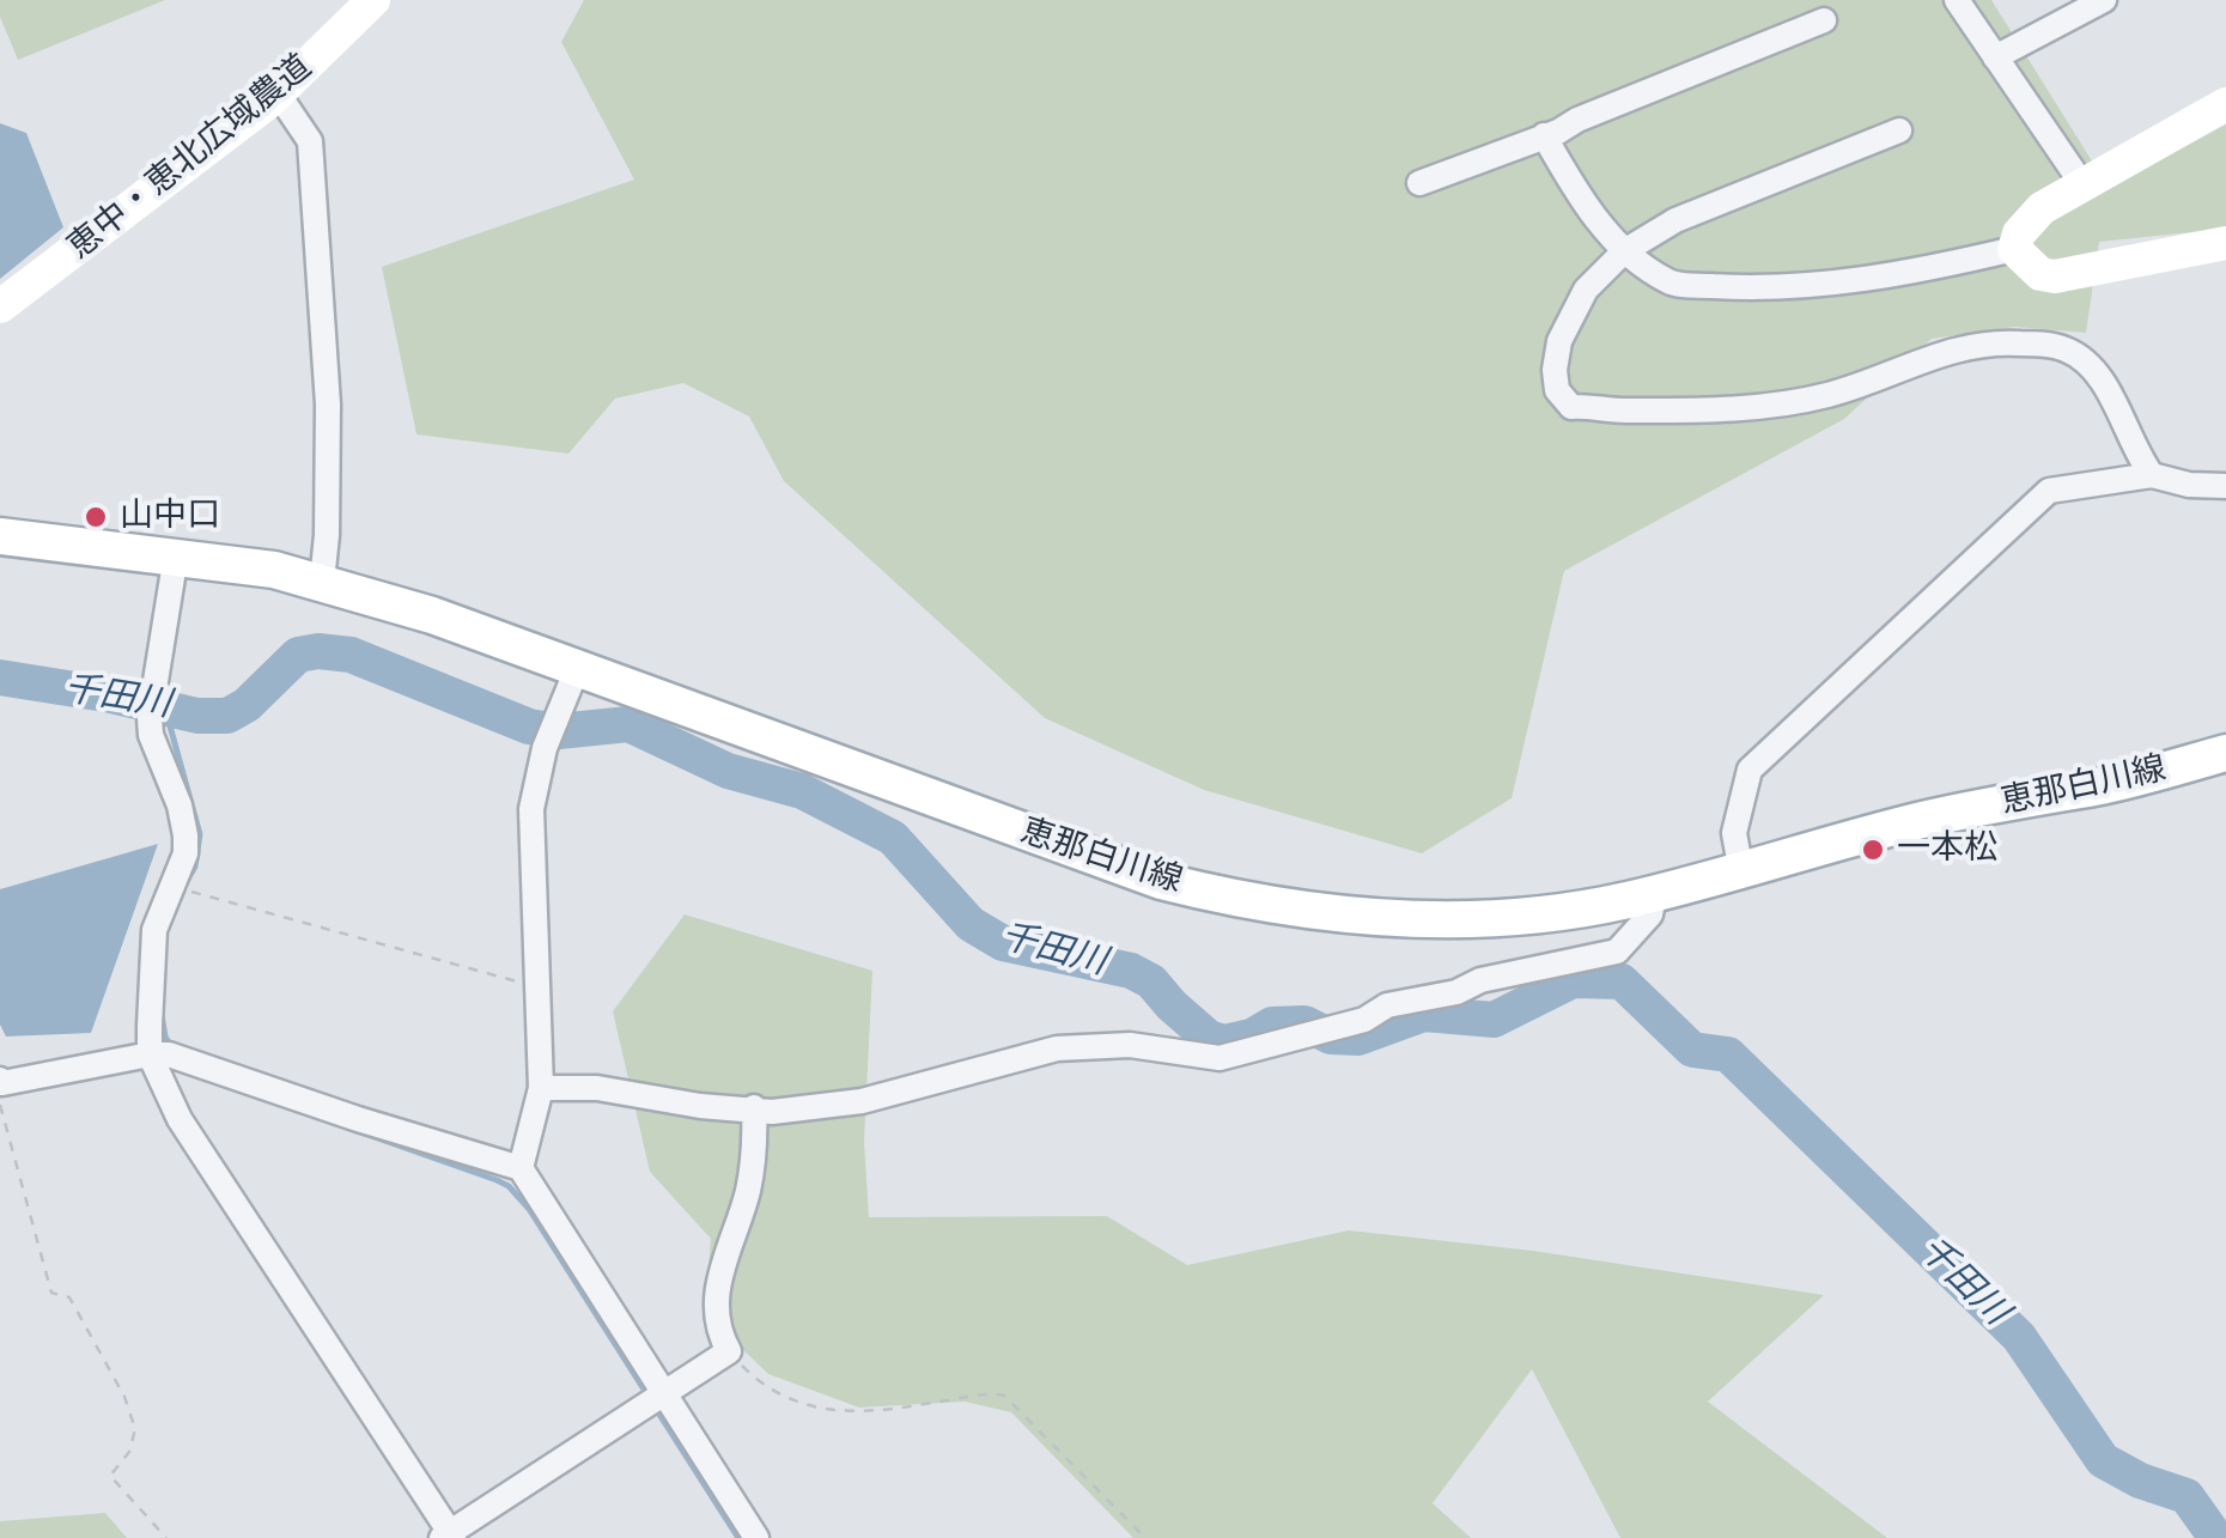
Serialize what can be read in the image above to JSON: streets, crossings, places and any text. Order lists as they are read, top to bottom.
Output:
{
  "streets": {
    "main road": ["恵那白川線"],
    "street": ["恵中・恵北広域農道"]
  },
  "water": ["千田川"],
  "places": ["山中口", "一本松"]
}
